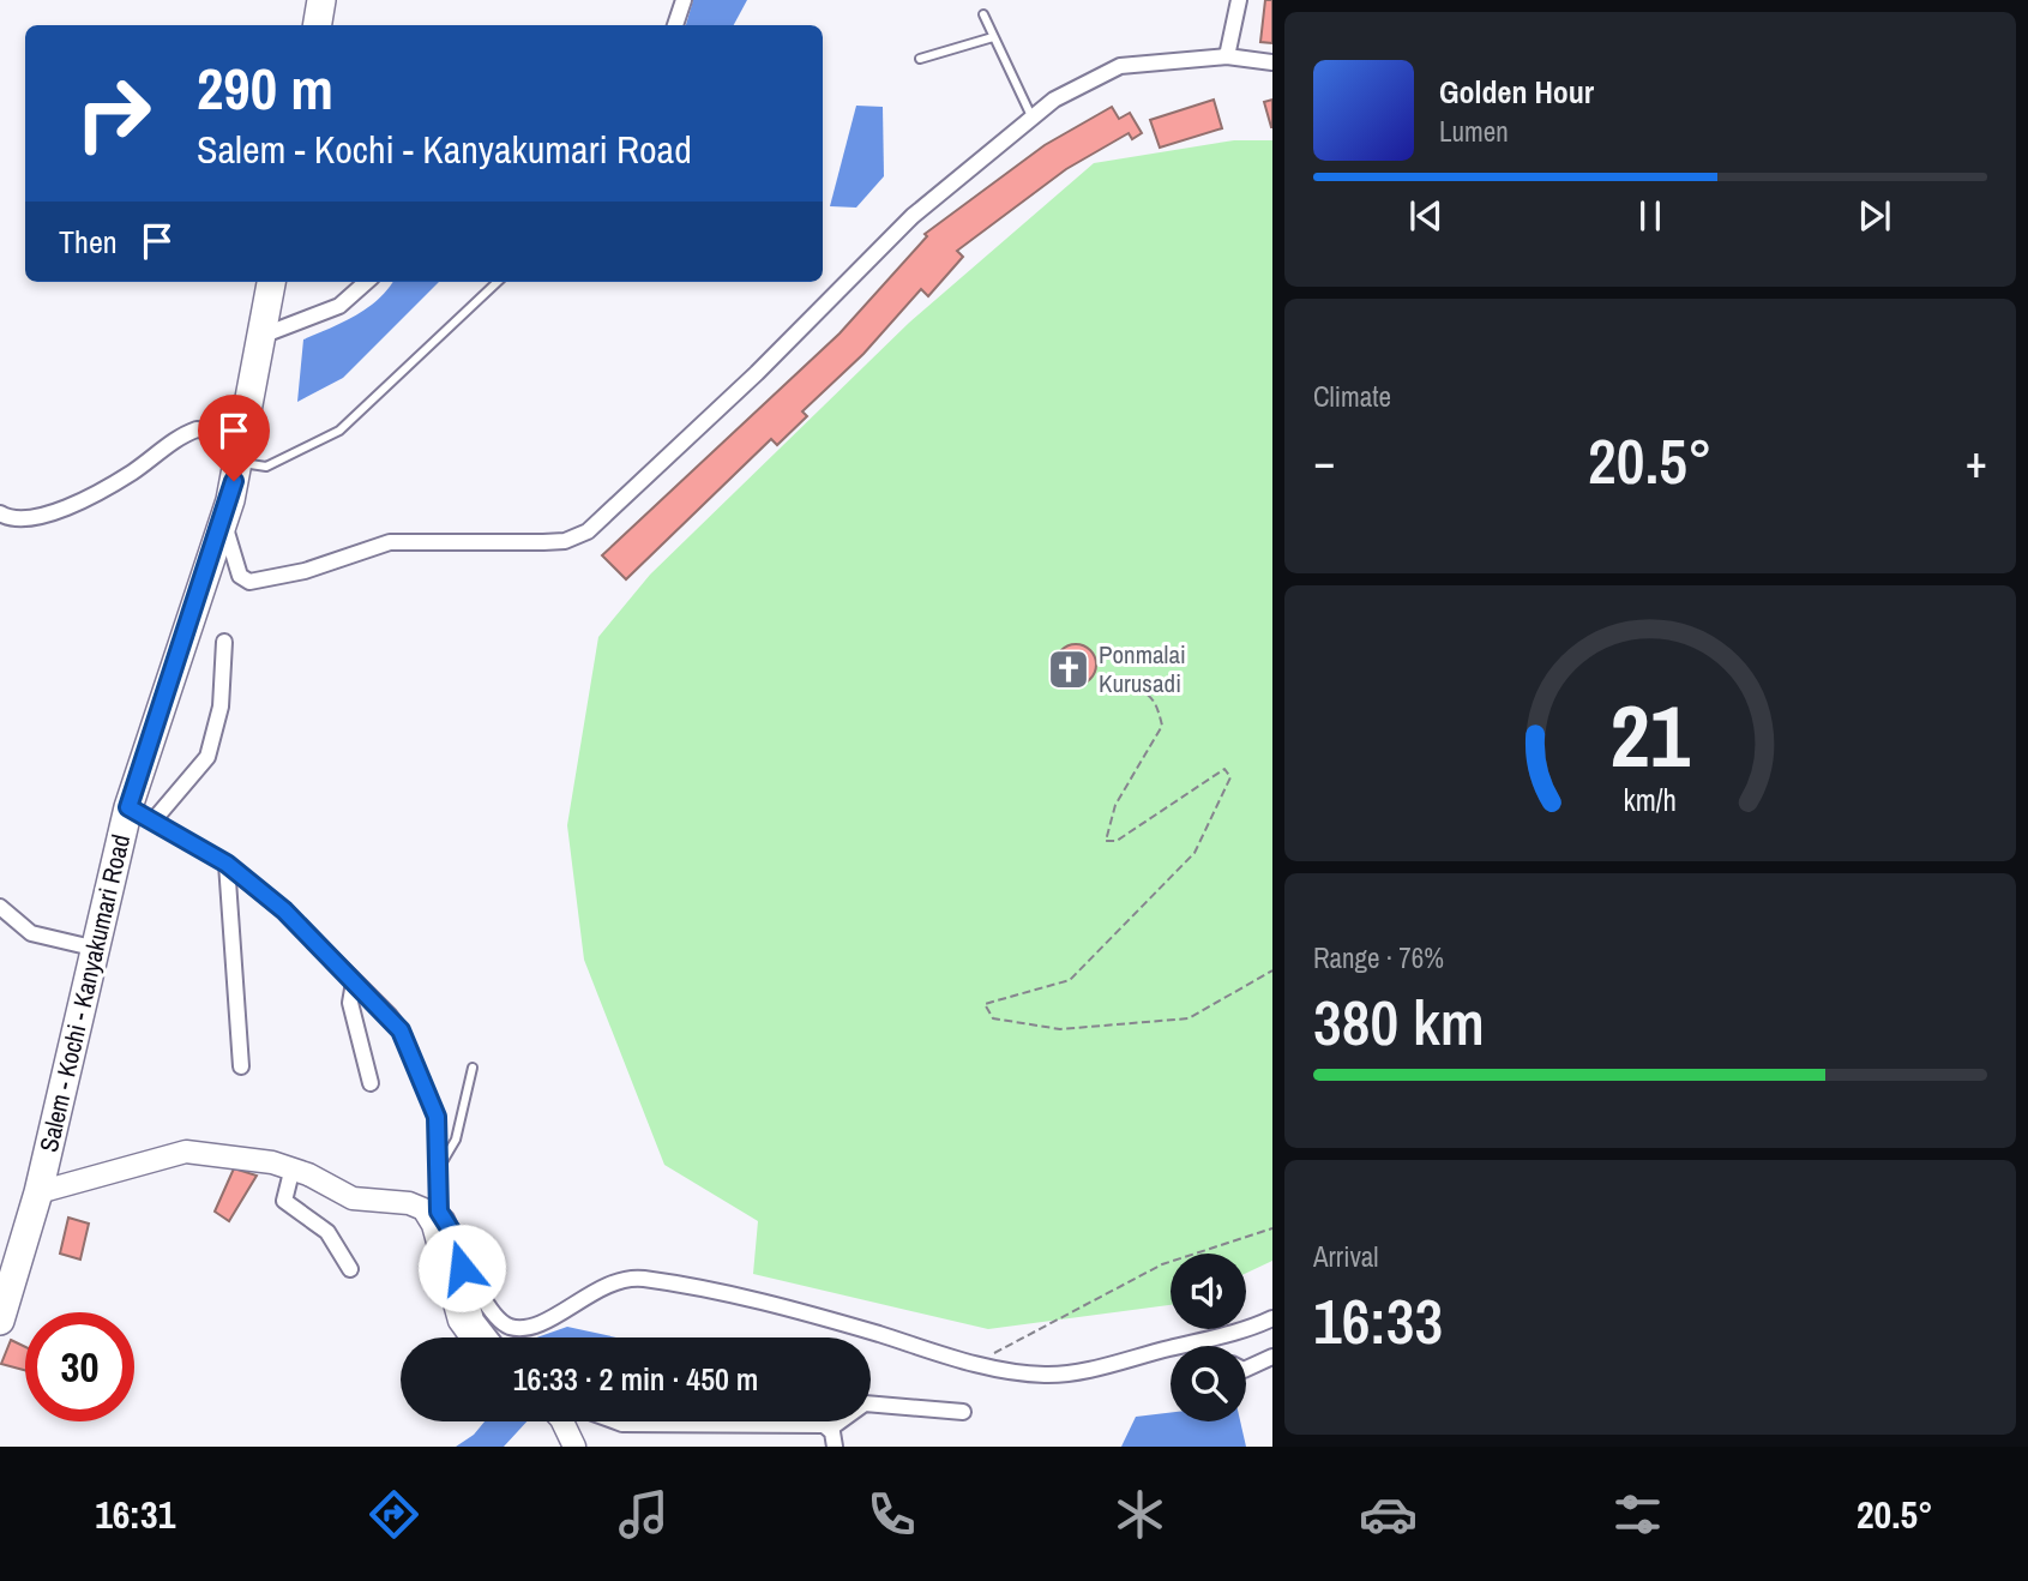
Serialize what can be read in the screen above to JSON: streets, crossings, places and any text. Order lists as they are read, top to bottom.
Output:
{
  "streets": {
    "highway": ["Salem - Kochi - Kanyakumari Road"]
  },
  "places": {
    "church": ["Ponmalai Kurusadi"]
  },
  "page": {
    "turn": ["290 m", "Salem - Kochi - Kanyakumari Road"],
    "song": ["Golden Hour", "Lumen"],
    "then": "Then",
    "tile": [
      "Climate",
      ["Range · 76%", "380 km"],
      ["Arrival", "16:33"]
    ],
    "heat": ["−", "20.5°", "+"],
    "limit": "30",
    "trip": "16:33 · 2 min · 450 m",
    "tabs": ["16:31", "20.5°"],
    "gauge": ["21", "km/h"]
  }
}
